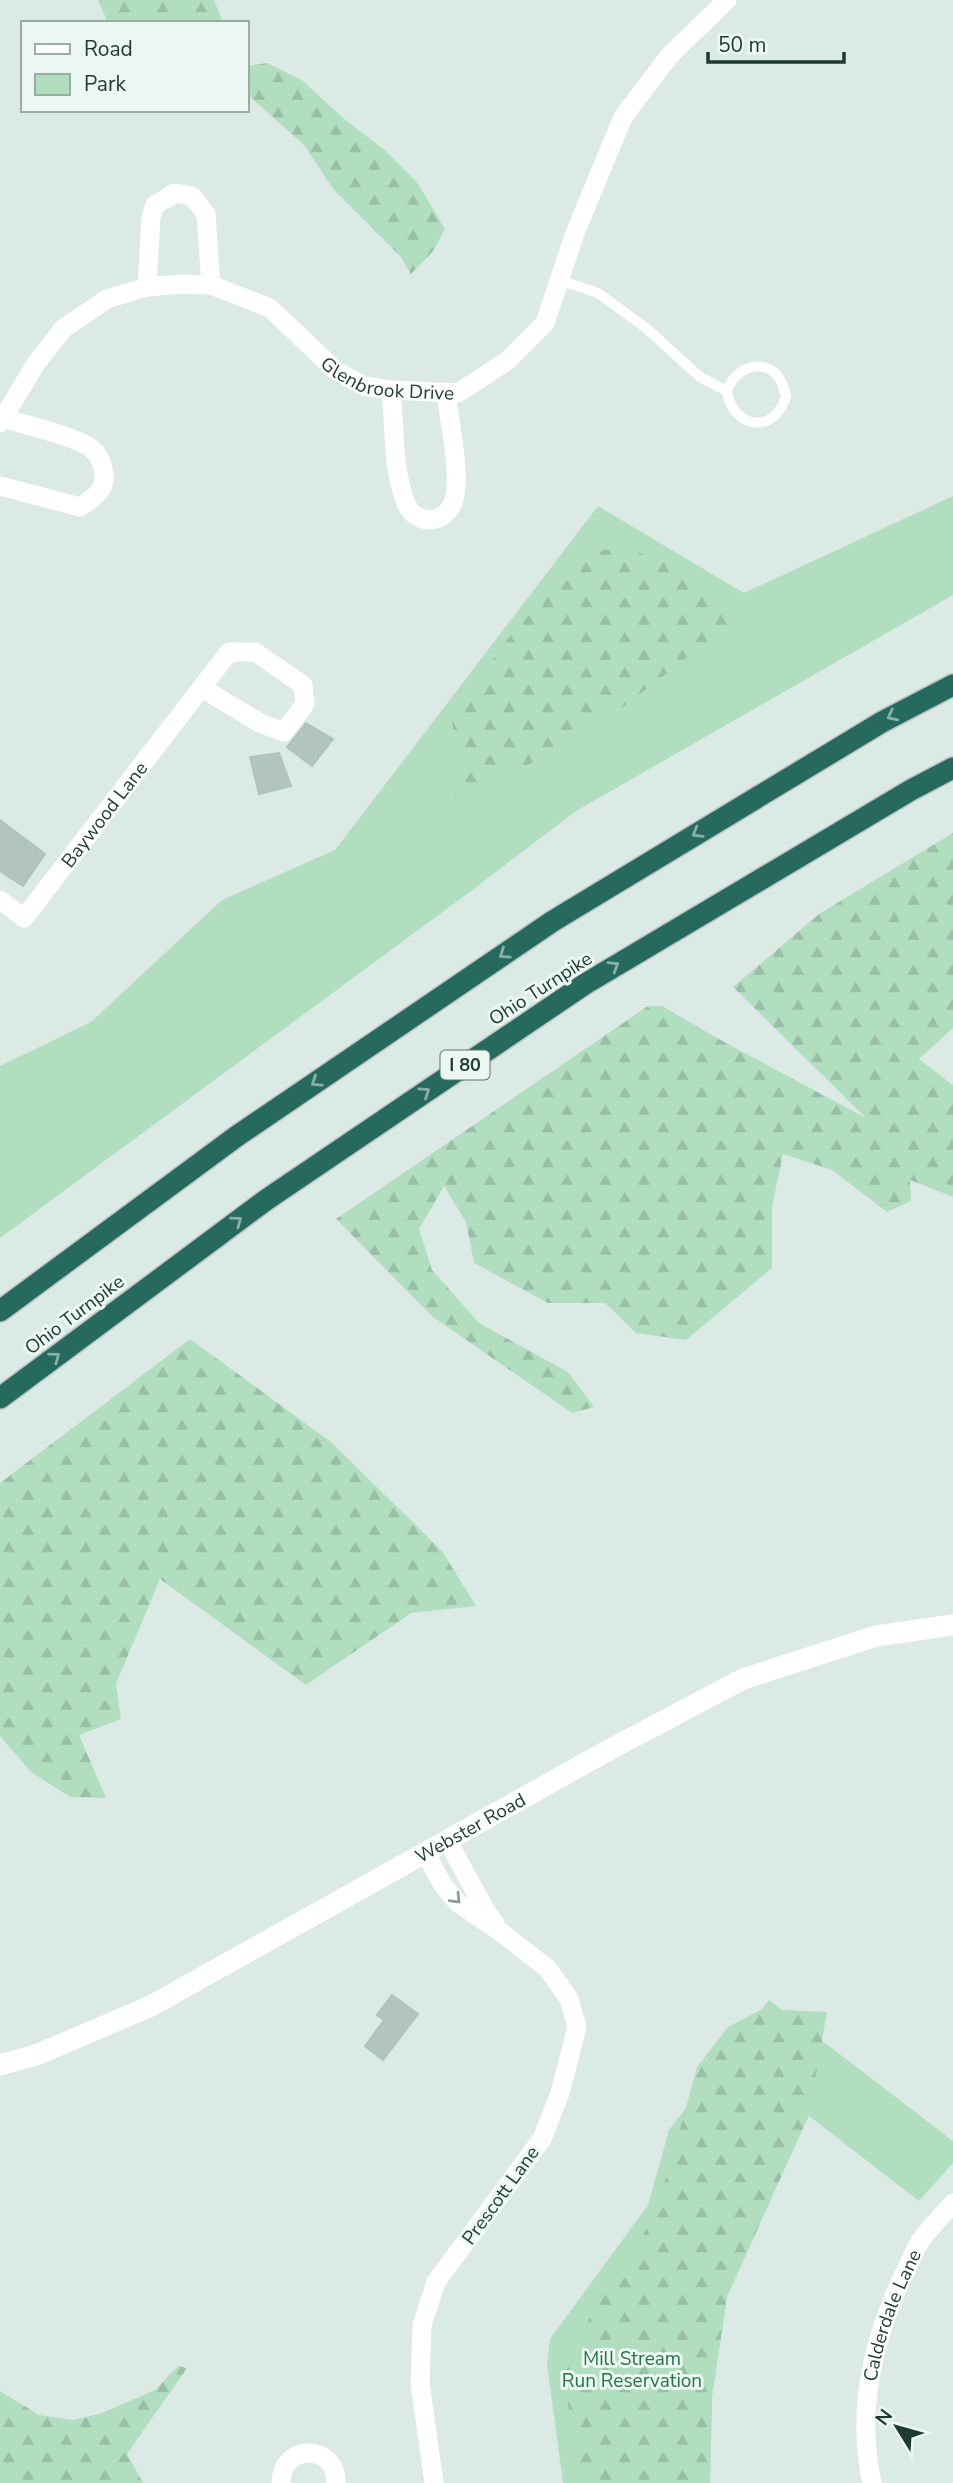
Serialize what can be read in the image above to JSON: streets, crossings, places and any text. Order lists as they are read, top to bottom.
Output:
{
  "streets": {
    "highway": ["Ohio Turnpike", "I 80"],
    "street": [
      "Glenbrook Drive",
      "Baywood Lane",
      "Webster Road",
      "Prescott Lane",
      "Calderdale Lane"
    ]
  },
  "crossings": [
    ["Webster Road", "Prescott Lane"]
  ],
  "parks": ["Mill Stream Run Reservation"],
  "legend": ["Road", "Park"],
  "scale_bar": "50 m",
  "north": "top left"
}
